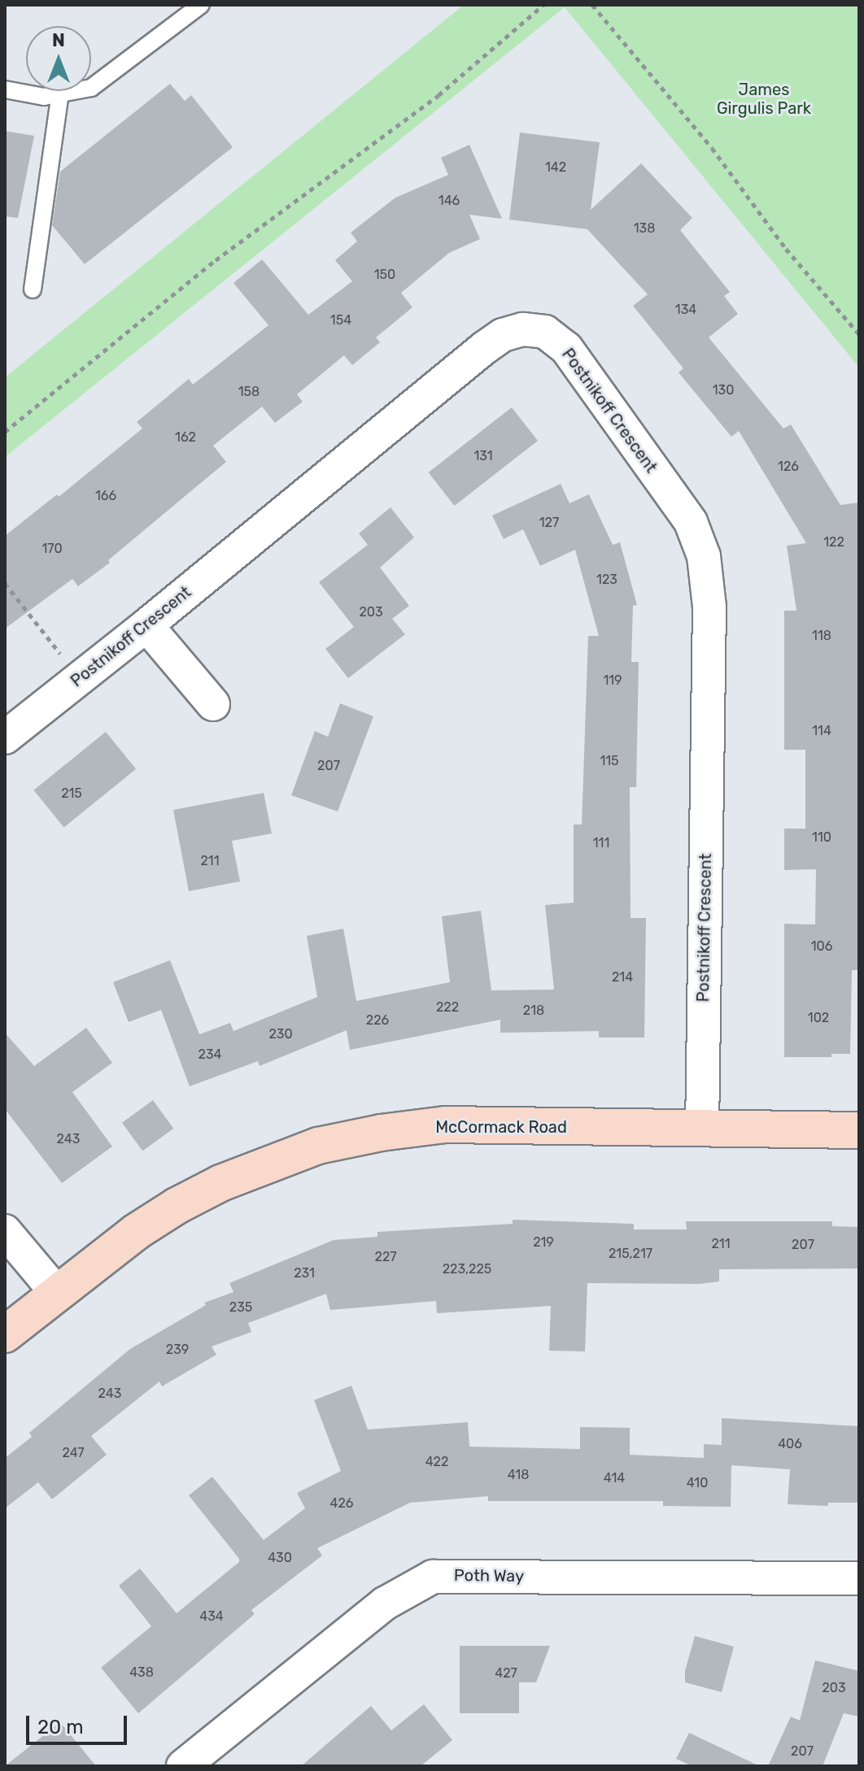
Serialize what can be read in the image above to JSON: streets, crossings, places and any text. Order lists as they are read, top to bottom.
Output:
{
  "streets": {
    "street": ["Postnikoff Crescent", "McCormack Road", "Poth Way"]
  },
  "crossings": [
    ["Postnikoff Crescent", "McCormack Road"]
  ],
  "parks": ["James Girgulis Park"],
  "house_numbers": [
    "142",
    "146",
    "138",
    "150",
    "134",
    "154",
    "130",
    "158",
    "162",
    "131",
    "126",
    "166",
    "127",
    "122",
    "170",
    "123",
    "203",
    "118",
    "119",
    "114",
    "115",
    "207",
    "215",
    "110",
    "111",
    "211",
    "106",
    "214",
    "222",
    "218",
    "102",
    "226",
    "230",
    "234",
    "243",
    "219",
    "211",
    "207",
    "215,217",
    "227",
    "223,225",
    "231",
    "235",
    "239",
    "243",
    "406",
    "247",
    "422",
    "418",
    "414",
    "410",
    "426",
    "430",
    "434",
    "438",
    "427",
    "203",
    "207"
  ],
  "scale_bar": "20 m",
  "north": "top"
}
